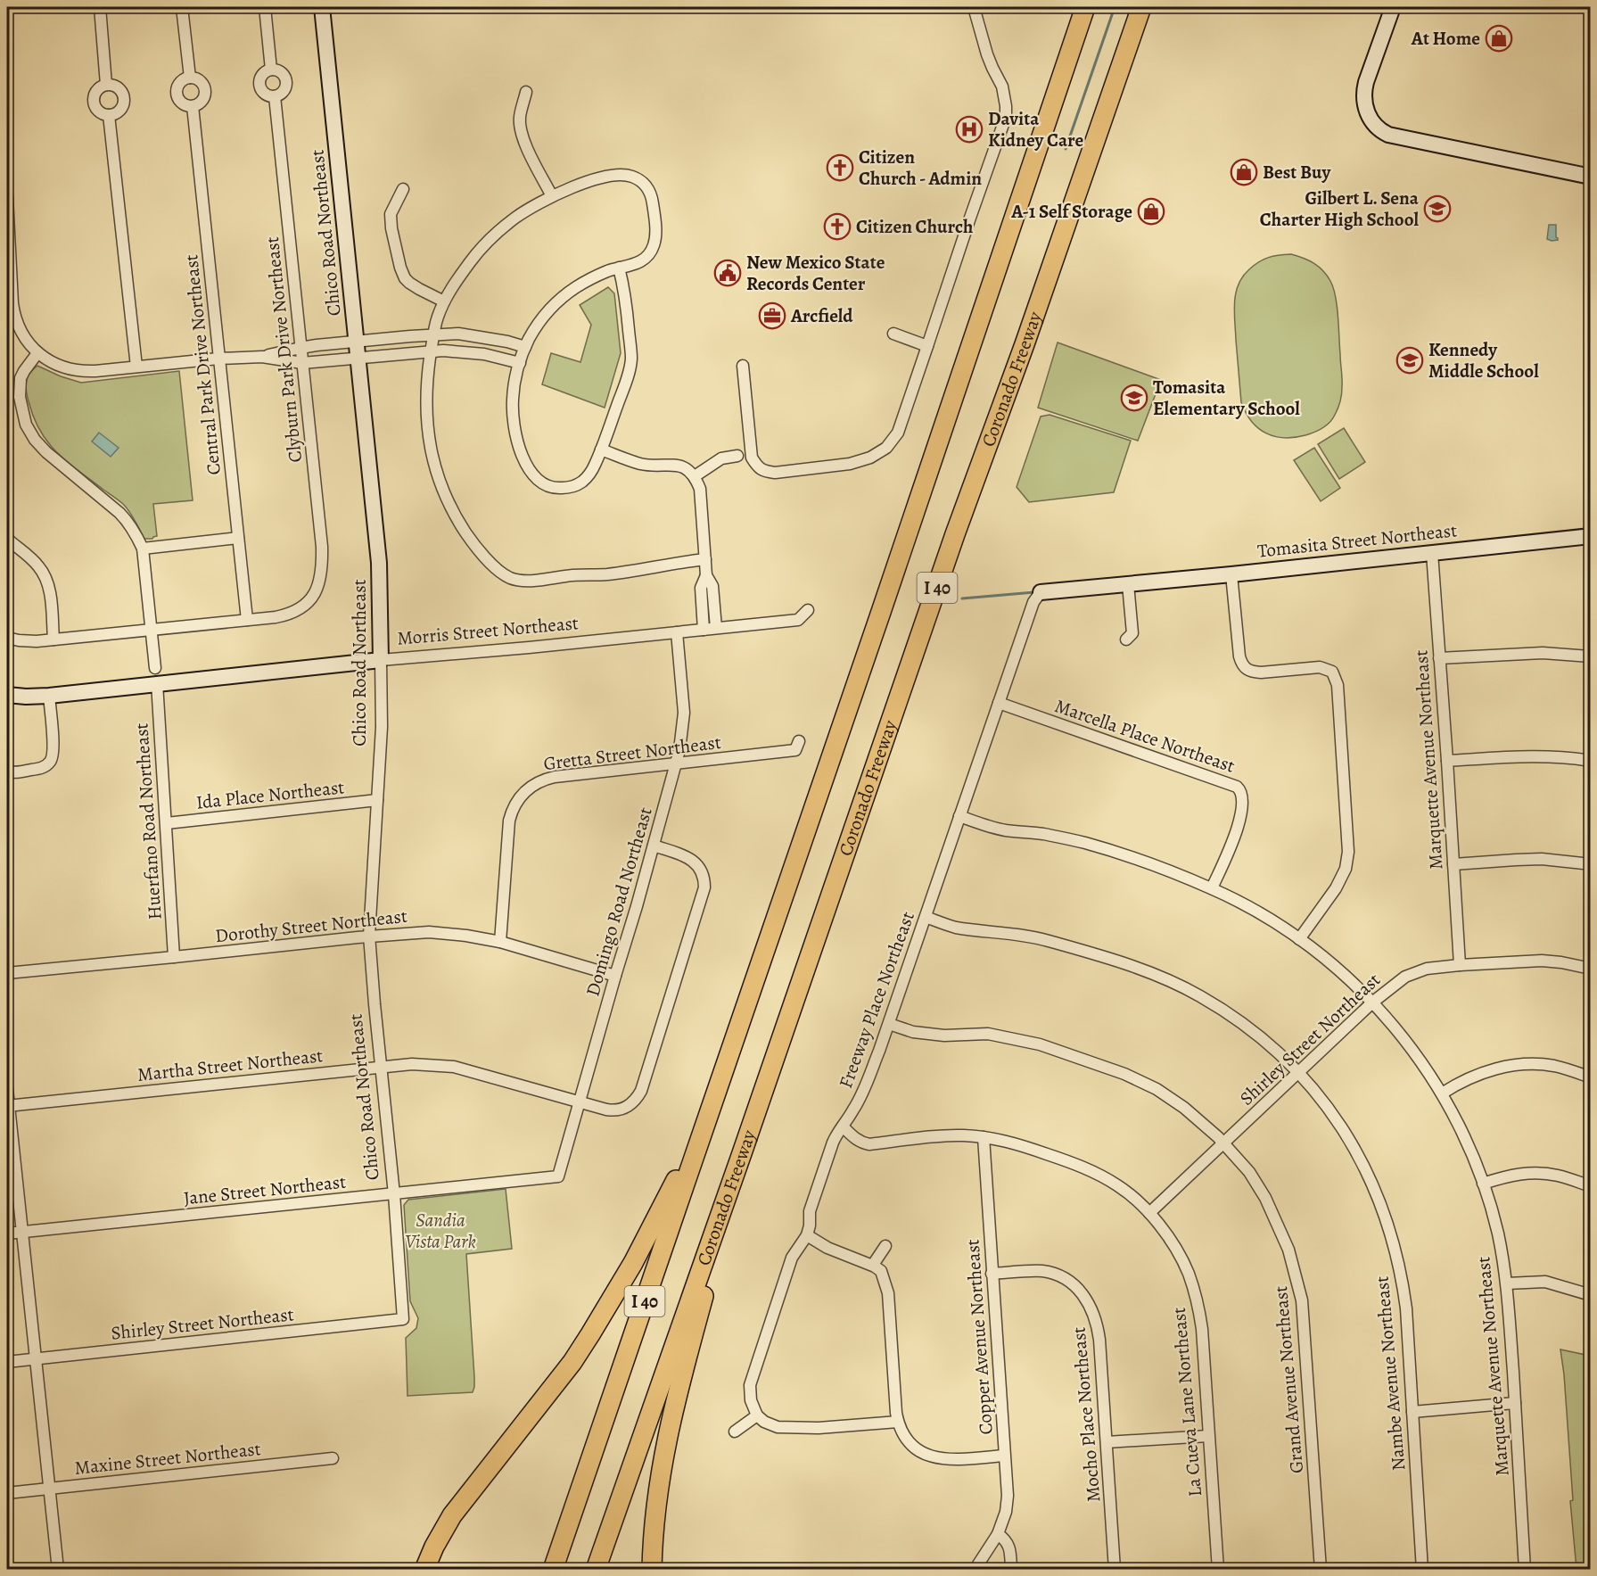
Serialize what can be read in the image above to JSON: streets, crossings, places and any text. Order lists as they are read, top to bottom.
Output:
{
  "streets": {
    "highway": ["Coronado Freeway", "I 40"],
    "street": [
      "Chico Road Northeast",
      "Clyburn Park Drive Northeast",
      "Central Park Drive Northeast",
      "Tomasita Street Northeast",
      "Morris Street Northeast",
      "Marcella Place Northeast",
      "Gretta Street Northeast",
      "Marquette Avenue Northeast",
      "Ida Place Northeast",
      "Huerfano Road Northeast",
      "Domingo Road Northeast",
      "Dorothy Street Northeast",
      "Freeway Place Northeast",
      "Shirley Street Northeast",
      "Martha Street Northeast",
      "Jane Street Northeast",
      "Copper Avenue Northeast",
      "Nambe Avenue Northeast",
      "Grand Avenue Northeast",
      "La Cueva Lane Northeast",
      "Mocho Place Northeast",
      "Maxine Street Northeast"
    ]
  },
  "crossings": [
    ["Chico Road Northeast", "Morris Street Northeast"],
    ["Chico Road Northeast", "Ida Place Northeast"],
    ["Chico Road Northeast", "Dorothy Street Northeast"],
    ["Chico Road Northeast", "Shirley Street Northeast"],
    ["Chico Road Northeast", "Martha Street Northeast"],
    ["Chico Road Northeast", "Jane Street Northeast"],
    ["Clyburn Park Drive Northeast", "Central Park Drive Northeast"],
    ["Tomasita Street Northeast", "Marquette Avenue Northeast"],
    ["Tomasita Street Northeast", "Freeway Place Northeast"],
    ["Morris Street Northeast", "Huerfano Road Northeast"],
    ["Morris Street Northeast", "Domingo Road Northeast"],
    ["Marcella Place Northeast", "Marquette Avenue Northeast"],
    ["Marcella Place Northeast", "Freeway Place Northeast"],
    ["Gretta Street Northeast", "Domingo Road Northeast"],
    ["Gretta Street Northeast", "Dorothy Street Northeast"],
    ["Marquette Avenue Northeast", "Freeway Place Northeast"],
    ["Marquette Avenue Northeast", "Shirley Street Northeast"],
    ["Ida Place Northeast", "Huerfano Road Northeast"],
    ["Huerfano Road Northeast", "Dorothy Street Northeast"],
    ["Domingo Road Northeast", "Dorothy Street Northeast"],
    ["Domingo Road Northeast", "Martha Street Northeast"],
    ["Domingo Road Northeast", "Jane Street Northeast"],
    ["Freeway Place Northeast", "Nambe Avenue Northeast"],
    ["Shirley Street Northeast", "Nambe Avenue Northeast"],
    ["Shirley Street Northeast", "Grand Avenue Northeast"],
    ["Shirley Street Northeast", "La Cueva Lane Northeast"],
    ["Copper Avenue Northeast", "Mocho Place Northeast"]
  ],
  "parks": ["Sandia Vista Park"],
  "places": {
    "shop": ["At Home", "Best Buy", "A-1 Self Storage"],
    "hospital": ["Davita Kidney Care"],
    "church": ["Citizen Church - Admin", "Citizen Church"],
    "school or university": ["Gilbert L. Sena Charter High School", "Kennedy Middle School", "Tomasita Elementary School"],
    "public building": ["New Mexico State Records Center"],
    "office": ["Arcfield"]
  }
}
